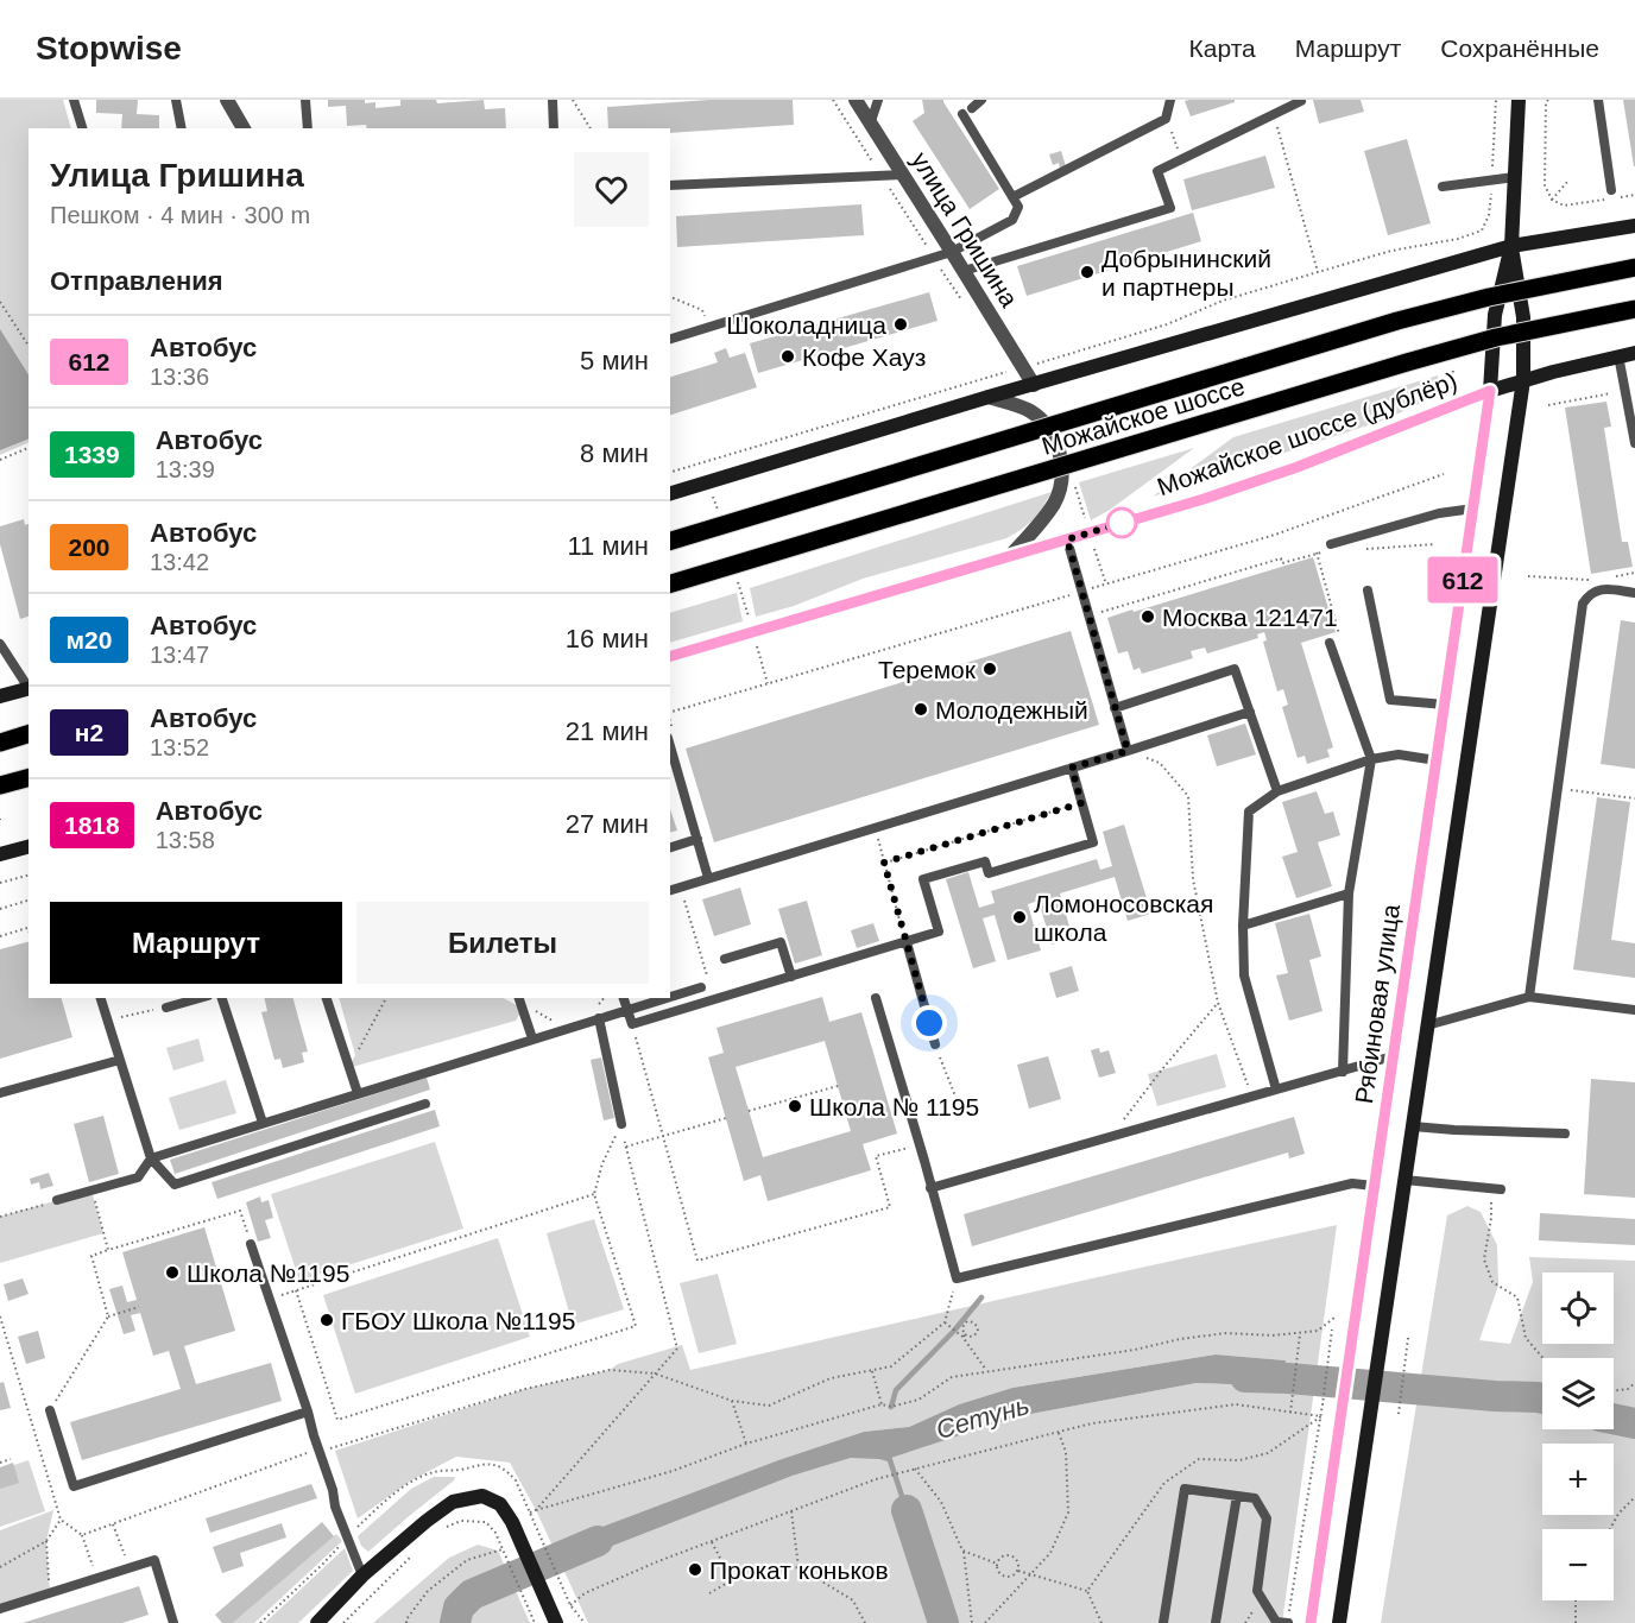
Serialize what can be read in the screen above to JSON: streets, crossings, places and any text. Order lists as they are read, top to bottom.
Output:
{
  "streets": {
    "main road": ["Можайское шоссе", "Можайское шоссе (дублёр)", "Рябиновая улица"],
    "street": ["улица Гришина"]
  },
  "crossings": [
    ["Можайское шоссе (дублёр)", "Рябиновая улица"]
  ],
  "water": ["Сетунь"],
  "places": [
    "Добрынинский и партнеры",
    "Шоколадница",
    "Кофе Хауз",
    "Москва 121471",
    "Теремок",
    "Молодежный",
    "Ломоносовская школа",
    "Школа № 1195",
    "Школа №1195",
    "ГБОУ Школа №1195",
    "Прокат коньков"
  ],
  "lines": ["bus line 612"],
  "page": {
    "header": "Stopwise",
    "nav": ["Карта", "Маршрут", "Сохранённые"],
    "on_map": "612",
    "heading": [
      ["Улица Гришина", "Пешком · 4 мин · 300 m"],
      "Отправления"
    ],
    "list": [
      {
        "mark": "612",
        "name": "Автобус",
        "note": "13:36",
        "value": "5 мин"
      },
      {
        "mark": "1339",
        "name": "Автобус",
        "note": "13:39",
        "value": "8 мин"
      },
      {
        "mark": "200",
        "name": "Автобус",
        "note": "13:42",
        "value": "11 мин"
      },
      {
        "mark": "м20",
        "name": "Автобус",
        "note": "13:47",
        "value": "16 мин"
      },
      {
        "mark": "н2",
        "name": "Автобус",
        "note": "13:52",
        "value": "21 мин"
      },
      {
        "mark": "1818",
        "name": "Автобус",
        "note": "13:58",
        "value": "27 мин"
      }
    ],
    "buttons": ["Маршрут", "Билеты"],
    "map_buttons": ["+", "−"]
  }
}
